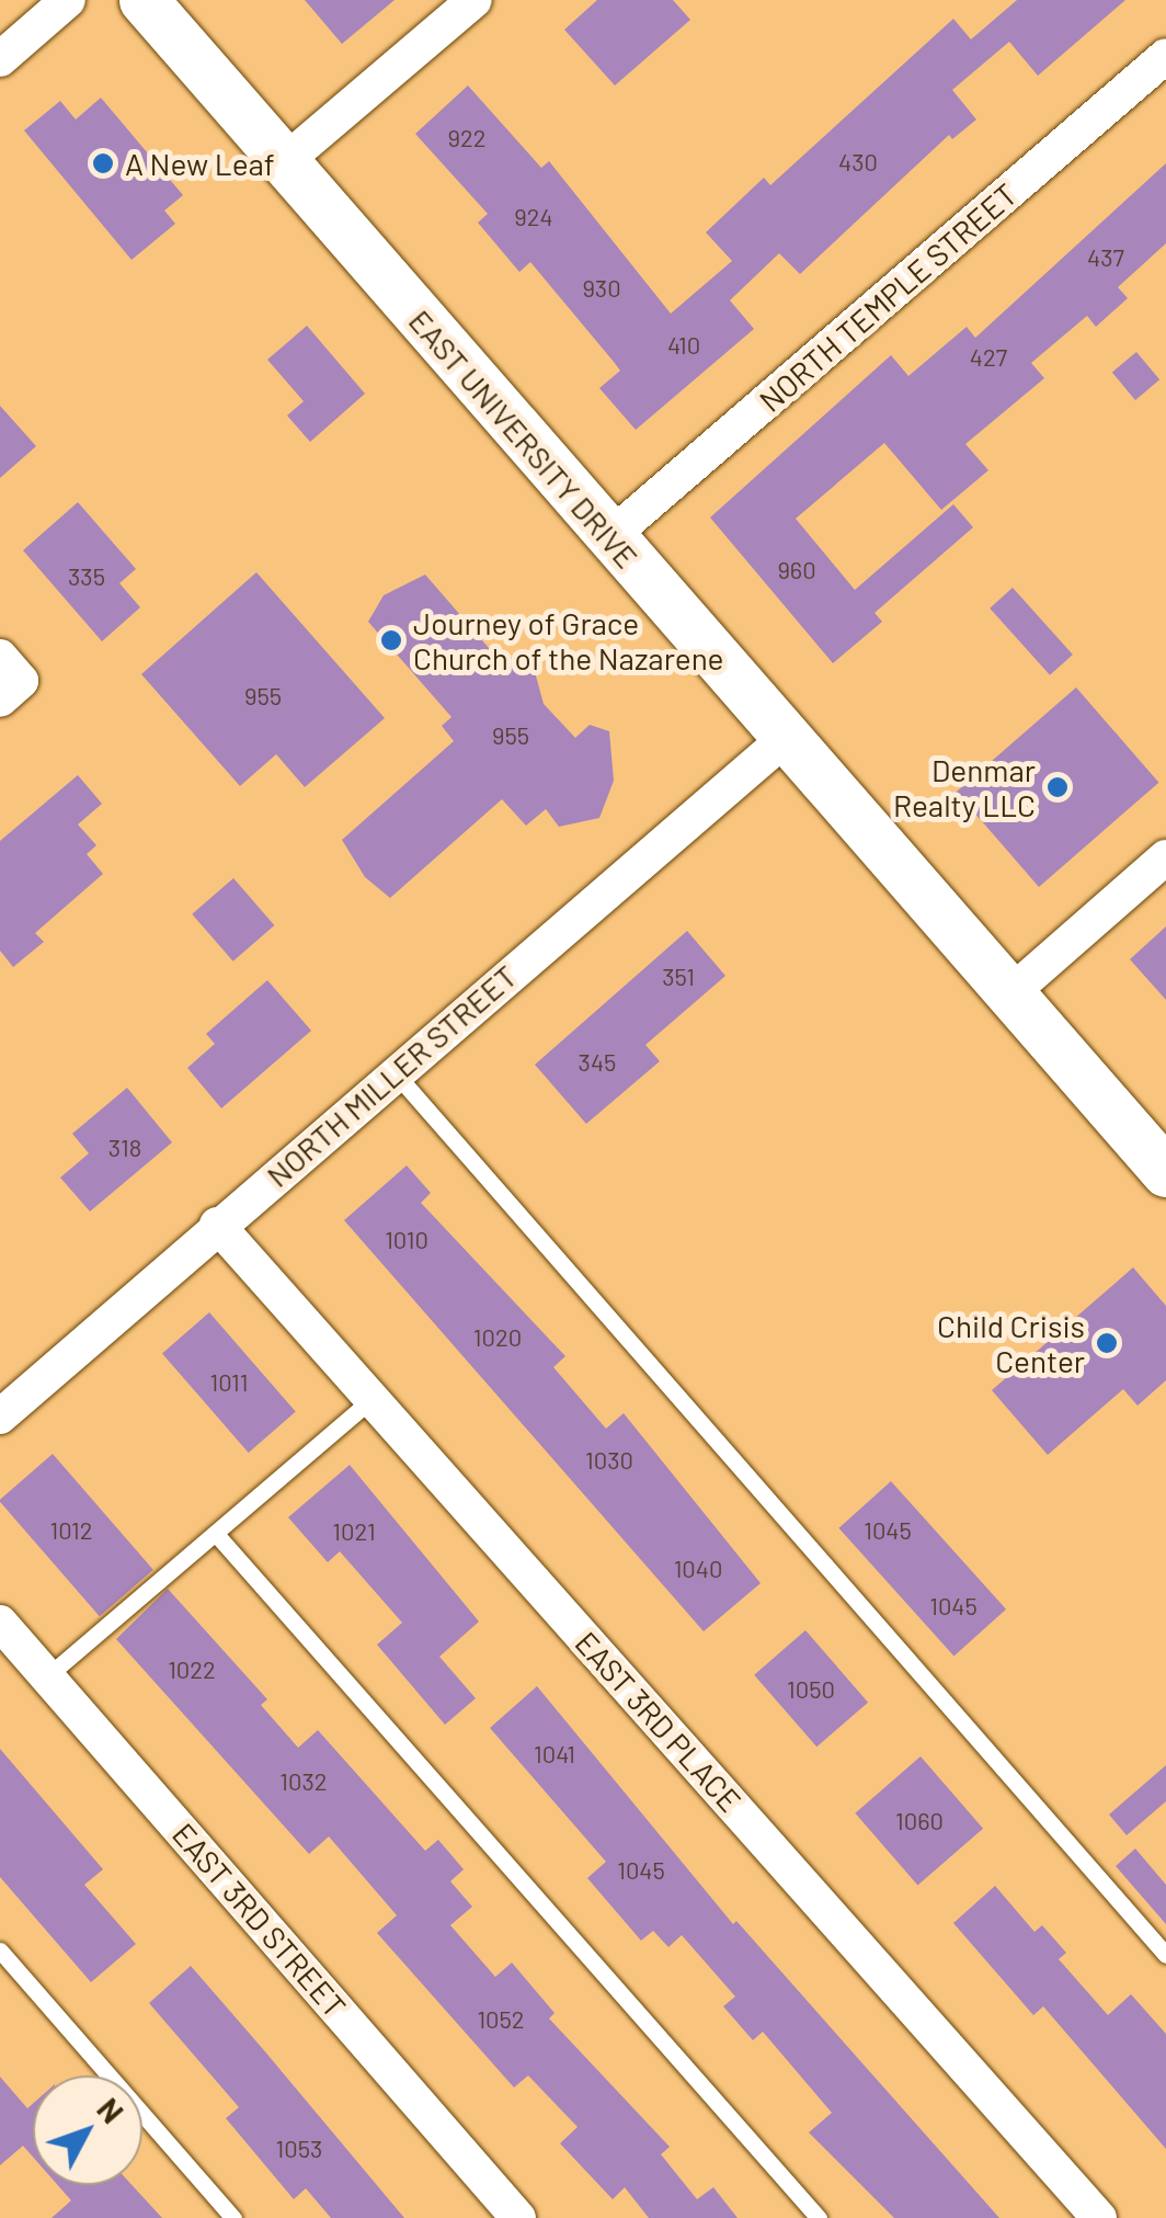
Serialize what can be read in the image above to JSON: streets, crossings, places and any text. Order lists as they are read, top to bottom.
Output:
{
  "streets": {
    "main road": ["EAST UNIVERSITY DRIVE"],
    "street": [
      "NORTH TEMPLE STREET",
      "NORTH MILLER STREET",
      "EAST 3RD PLACE",
      "EAST 3RD STREET"
    ]
  },
  "crossings": [
    ["NORTH TEMPLE STREET", "EAST UNIVERSITY DRIVE"],
    ["EAST UNIVERSITY DRIVE", "NORTH MILLER STREET"],
    ["NORTH MILLER STREET", "EAST 3RD PLACE"]
  ],
  "places": [
    "A New Leaf",
    "Journey of Grace Church of the Nazarene",
    "Denmar Realty LLC",
    "Child Crisis Center"
  ],
  "house_numbers": [
    "922",
    "430",
    "924",
    "437",
    "930",
    "410",
    "427",
    "960",
    "335",
    "955",
    "955",
    "351",
    "345",
    "318",
    "1010",
    "1020",
    "1011",
    "1030",
    "1012",
    "1045",
    "1021",
    "1040",
    "1045",
    "1022",
    "1050",
    "1041",
    "1032",
    "1060",
    "1045",
    "1052",
    "1053"
  ],
  "north": "top right"
}
